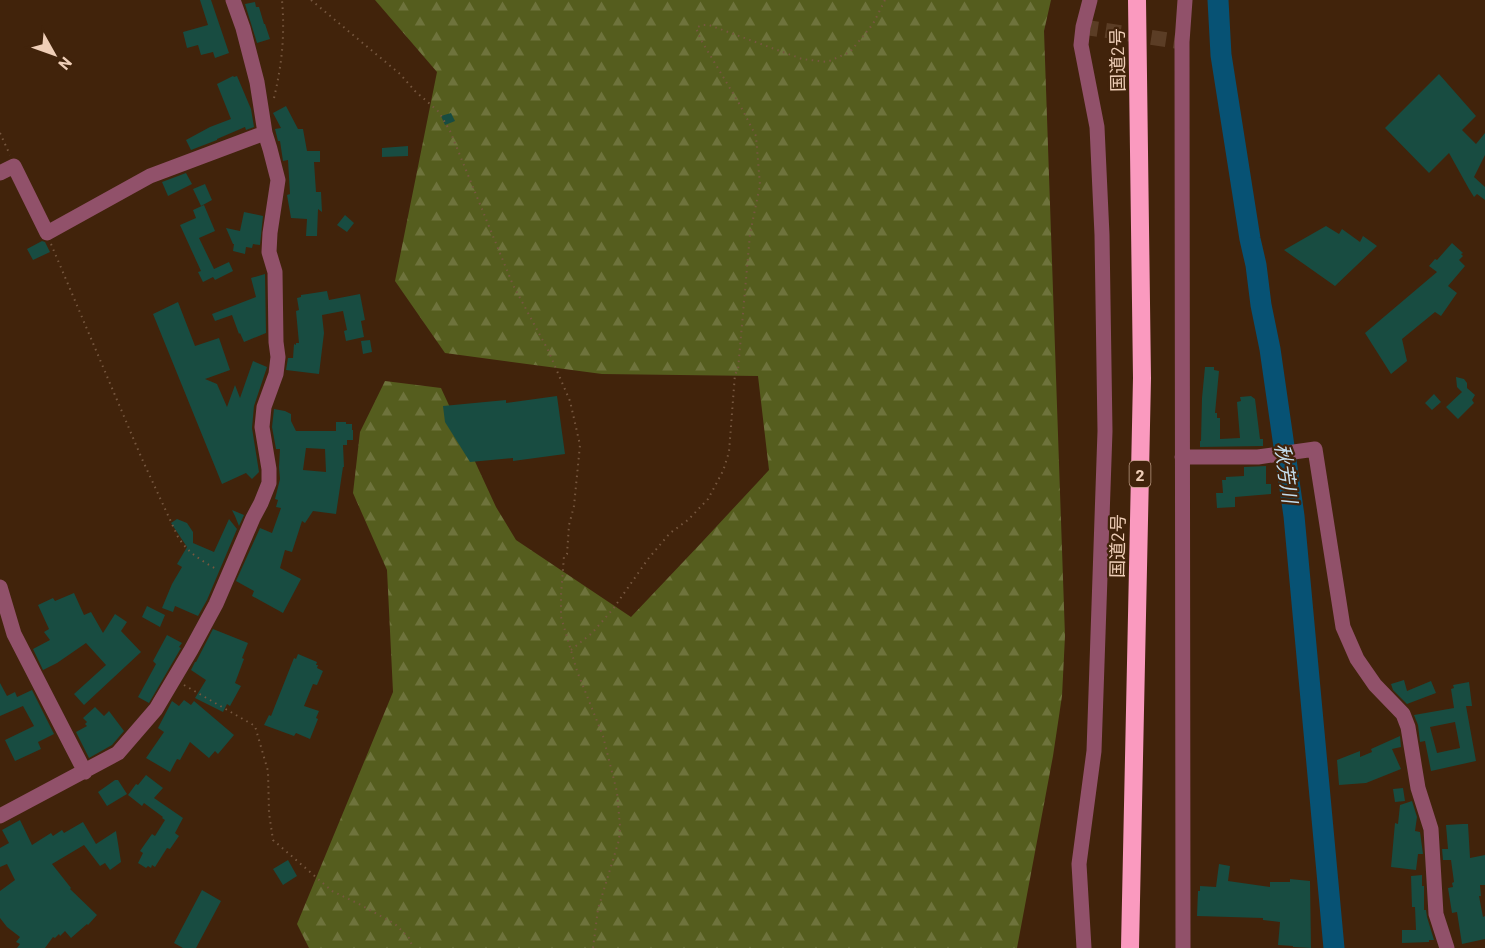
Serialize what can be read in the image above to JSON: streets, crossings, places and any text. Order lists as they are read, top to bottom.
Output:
{
  "streets": {
    "highway": ["国道2号", "2"]
  },
  "water": ["秋芳川"],
  "north": "bottom right"
}
